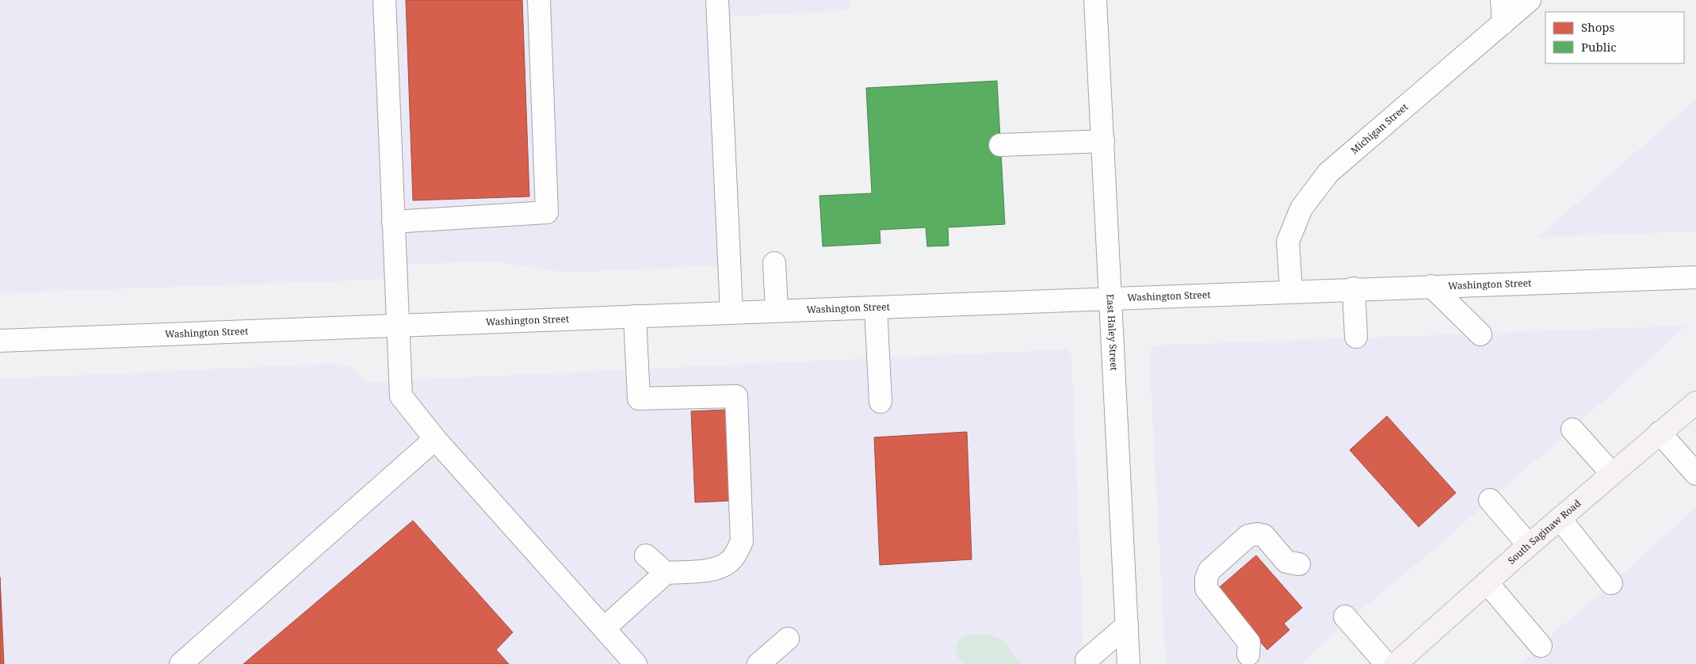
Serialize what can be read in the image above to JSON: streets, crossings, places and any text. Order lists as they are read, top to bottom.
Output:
{
  "streets": {
    "main road": ["South Saginaw Road"],
    "street": ["Michigan Street", "Washington Street", "East Haley Street"]
  },
  "crossings": [
    ["Michigan Street", "Washington Street"],
    ["Washington Street", "East Haley Street"]
  ],
  "legend": ["Shops", "Public"]
}
